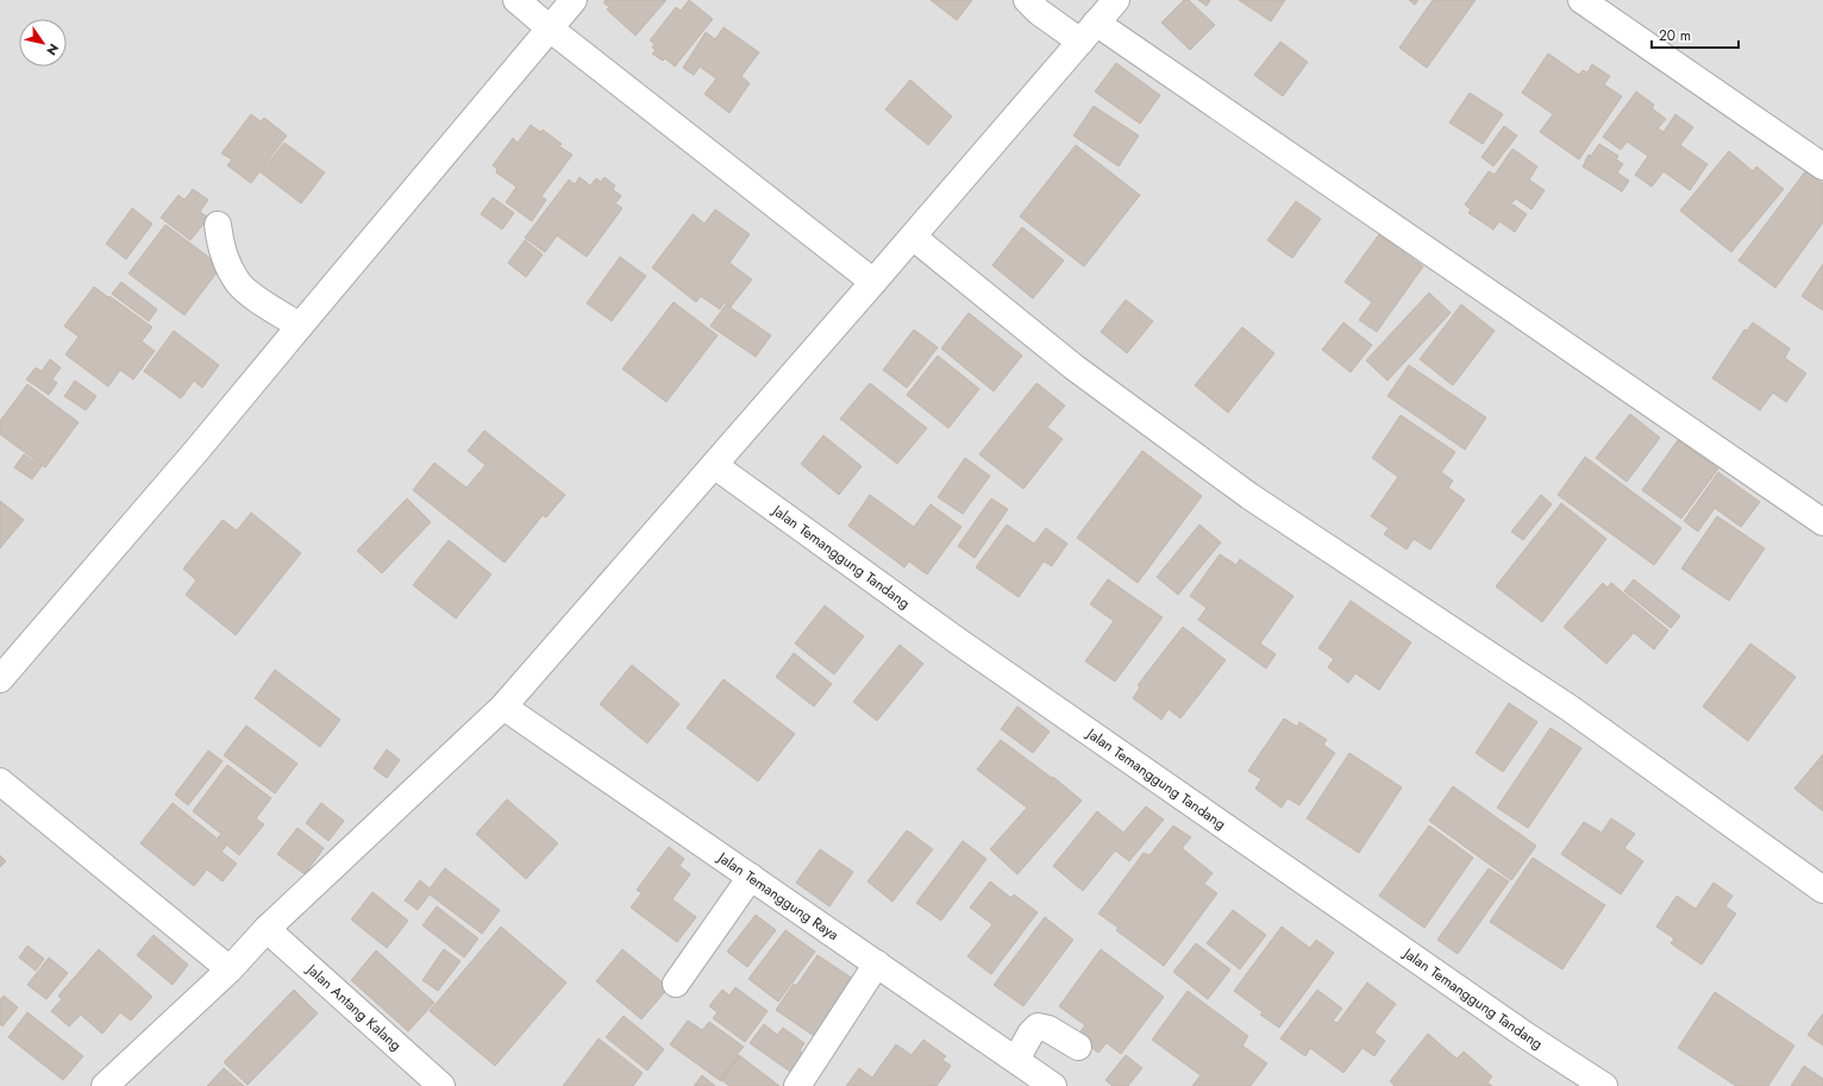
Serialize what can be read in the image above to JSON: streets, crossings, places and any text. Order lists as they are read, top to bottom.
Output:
{
  "streets": {
    "street": ["Jalan Temanggung Tandang", "Jalan Temanggung Raya", "Jalan Antang Kalang"]
  },
  "scale_bar": "20 m",
  "north": "bottom right"
}
